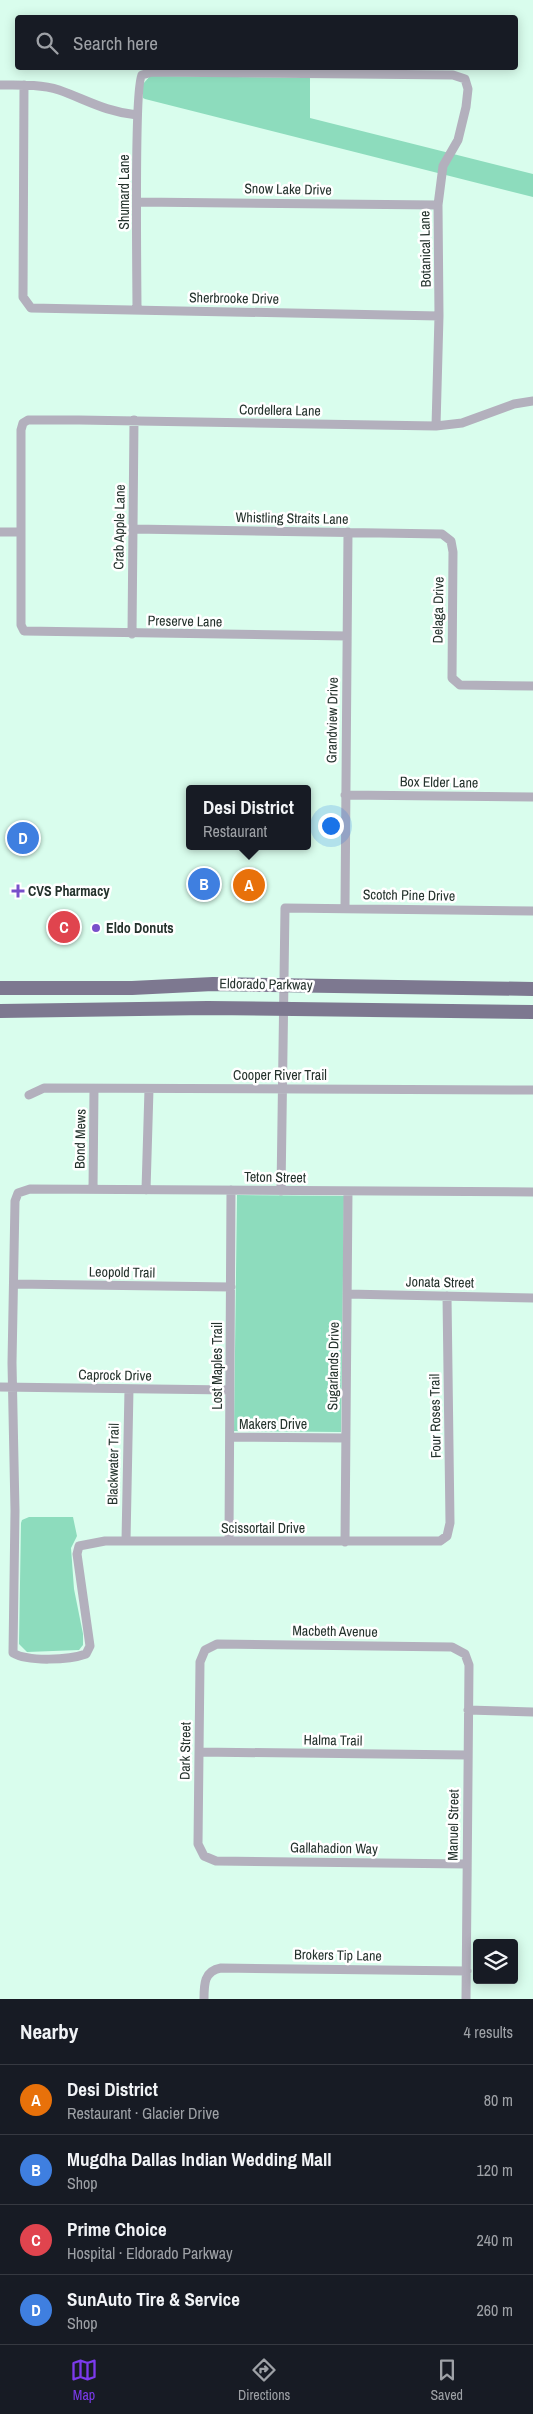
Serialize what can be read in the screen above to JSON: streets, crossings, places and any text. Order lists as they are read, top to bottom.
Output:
{
  "streets": {
    "main road": ["Eldorado Parkway"],
    "street": [
      "Snow Lake Drive",
      "Shumard Lane",
      "Botanical Lane",
      "Sherbrooke Drive",
      "Cordellera Lane",
      "Whistling Straits Lane",
      "Crab Apple Lane",
      "Delaga Drive",
      "Preserve Lane",
      "Grandview Drive",
      "Box Elder Lane",
      "Scotch Pine Drive",
      "Cooper River Trail",
      "Bond Mews",
      "Teton Street",
      "Leopold Trail",
      "Jonata Street",
      "Lost Maples Trail",
      "Sugarlands Drive",
      "Caprock Drive",
      "Four Roses Trail",
      "Makers Drive",
      "Blackwater Trail",
      "Scissortail Drive",
      "Macbeth Avenue",
      "Halma Trail",
      "Dark Street",
      "Manuel Street",
      "Gallahadion Way",
      "Brokers Tip Lane"
    ]
  },
  "crossings": [
    ["Snow Lake Drive", "Shumard Lane"],
    ["Snow Lake Drive", "Botanical Lane"],
    ["Shumard Lane", "Botanical Lane"],
    ["Shumard Lane", "Sherbrooke Drive"],
    ["Botanical Lane", "Sherbrooke Drive"],
    ["Botanical Lane", "Cordellera Lane"],
    ["Cordellera Lane", "Crab Apple Lane"],
    ["Cordellera Lane", "Preserve Lane"],
    ["Whistling Straits Lane", "Crab Apple Lane"],
    ["Whistling Straits Lane", "Delaga Drive"],
    ["Whistling Straits Lane", "Grandview Drive"],
    ["Crab Apple Lane", "Preserve Lane"],
    ["Preserve Lane", "Grandview Drive"],
    ["Grandview Drive", "Box Elder Lane"],
    ["Grandview Drive", "Scotch Pine Drive"],
    ["Scotch Pine Drive", "Eldorado Parkway"],
    ["Cooper River Trail", "Bond Mews"],
    ["Bond Mews", "Teton Street"],
    ["Teton Street", "Leopold Trail"],
    ["Teton Street", "Lost Maples Trail"],
    ["Teton Street", "Sugarlands Drive"],
    ["Leopold Trail", "Lost Maples Trail"],
    ["Jonata Street", "Sugarlands Drive"],
    ["Jonata Street", "Four Roses Trail"],
    ["Lost Maples Trail", "Caprock Drive"],
    ["Lost Maples Trail", "Makers Drive"],
    ["Lost Maples Trail", "Scissortail Drive"],
    ["Sugarlands Drive", "Makers Drive"],
    ["Sugarlands Drive", "Scissortail Drive"],
    ["Caprock Drive", "Blackwater Trail"],
    ["Caprock Drive", "Scissortail Drive"],
    ["Four Roses Trail", "Scissortail Drive"],
    ["Blackwater Trail", "Scissortail Drive"],
    ["Macbeth Avenue", "Dark Street"],
    ["Macbeth Avenue", "Manuel Street"],
    ["Halma Trail", "Dark Street"],
    ["Halma Trail", "Manuel Street"],
    ["Dark Street", "Gallahadion Way"],
    ["Manuel Street", "Gallahadion Way"],
    ["Manuel Street", "Brokers Tip Lane"]
  ],
  "places": {
    "health": ["CVS Pharmacy"],
    "other": ["Eldo Donuts"]
  },
  "page": {
    "search": "Search here",
    "popup": ["Desi District", "Restaurant"],
    "pins": [
      "D",
      "B",
      "A",
      "C"
    ],
    "heading": ["Nearby", "4 results"],
    "list": [
      {
        "mark": "A",
        "name": "Desi District",
        "note": "Restaurant · Glacier Drive",
        "value": "80 m"
      },
      {
        "mark": "B",
        "name": "Mugdha Dallas Indian Wedding Mall",
        "note": "Shop",
        "value": "120 m"
      },
      {
        "mark": "C",
        "name": "Prime Choice",
        "note": "Hospital · Eldorado Parkway",
        "value": "240 m"
      },
      {
        "mark": "D",
        "name": "SunAuto Tire & Service",
        "note": "Shop",
        "value": "260 m"
      }
    ],
    "nav": ["Map", "Directions", "Saved"]
  }
}
